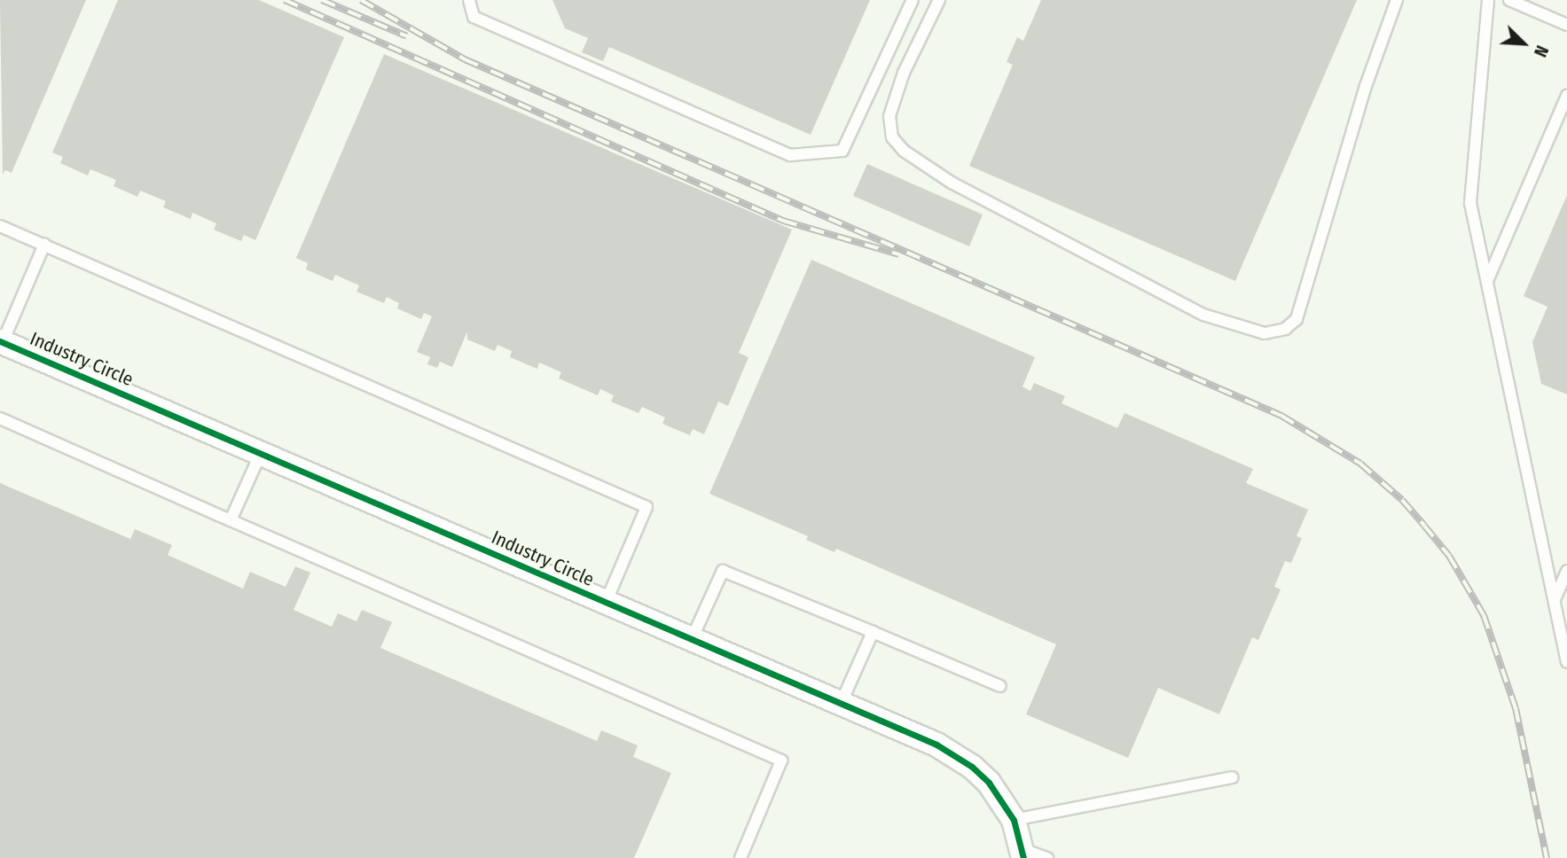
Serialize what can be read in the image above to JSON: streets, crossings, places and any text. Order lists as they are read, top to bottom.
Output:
{
  "streets": {
    "street": ["Industry Circle"]
  },
  "north": "bottom right"
}
